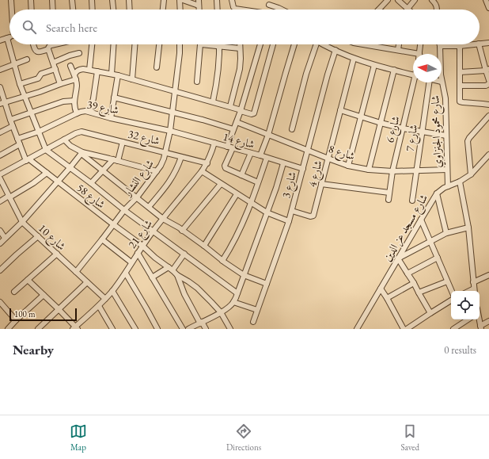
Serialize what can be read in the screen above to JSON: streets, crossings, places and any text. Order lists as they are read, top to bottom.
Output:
{
  "streets": {
    "street": [
      "شارع 39",
      "شارع 6",
      "شارع محمود الجنزاوي",
      "شارع 32",
      "شارع 7",
      "شارع 14",
      "شارع 8",
      "شارع 4",
      "شارع النشار",
      "شارع 3",
      "شارع 58",
      "شارع مسجد عز الدين",
      "شارع 21",
      "شارع 10"
    ]
  },
  "crossings": [
    ["شارع 39", "شارع 14"],
    ["شارع 39", "شارع النشار"],
    ["شارع 6", "شارع 8"],
    ["شارع محمود الجنزاوي", "شارع 8"],
    ["شارع محمود الجنزاوي", "شارع مسجد عز الدين"],
    ["شارع 32", "شارع النشار"],
    ["شارع 32", "شارع 21"],
    ["شارع 7", "شارع 8"],
    ["شارع 14", "شارع النشار"],
    ["شارع 14", "شارع 3"],
    ["شارع 14", "شارع 21"],
    ["شارع 8", "شارع 4"],
    ["شارع 8", "شارع 3"],
    ["شارع 4", "شارع 3"],
    ["شارع النشار", "شارع 58"],
    ["شارع النشار", "شارع 10"],
    ["شارع 58", "شارع 21"],
    ["شارع 21", "شارع 10"]
  ],
  "scale_bar": "100 m",
  "north": "left",
  "page": {
    "search": "Search here",
    "scale": "100 m",
    "heading": ["Nearby", "0 results"],
    "nav": ["Map", "Directions", "Saved"]
  }
}
